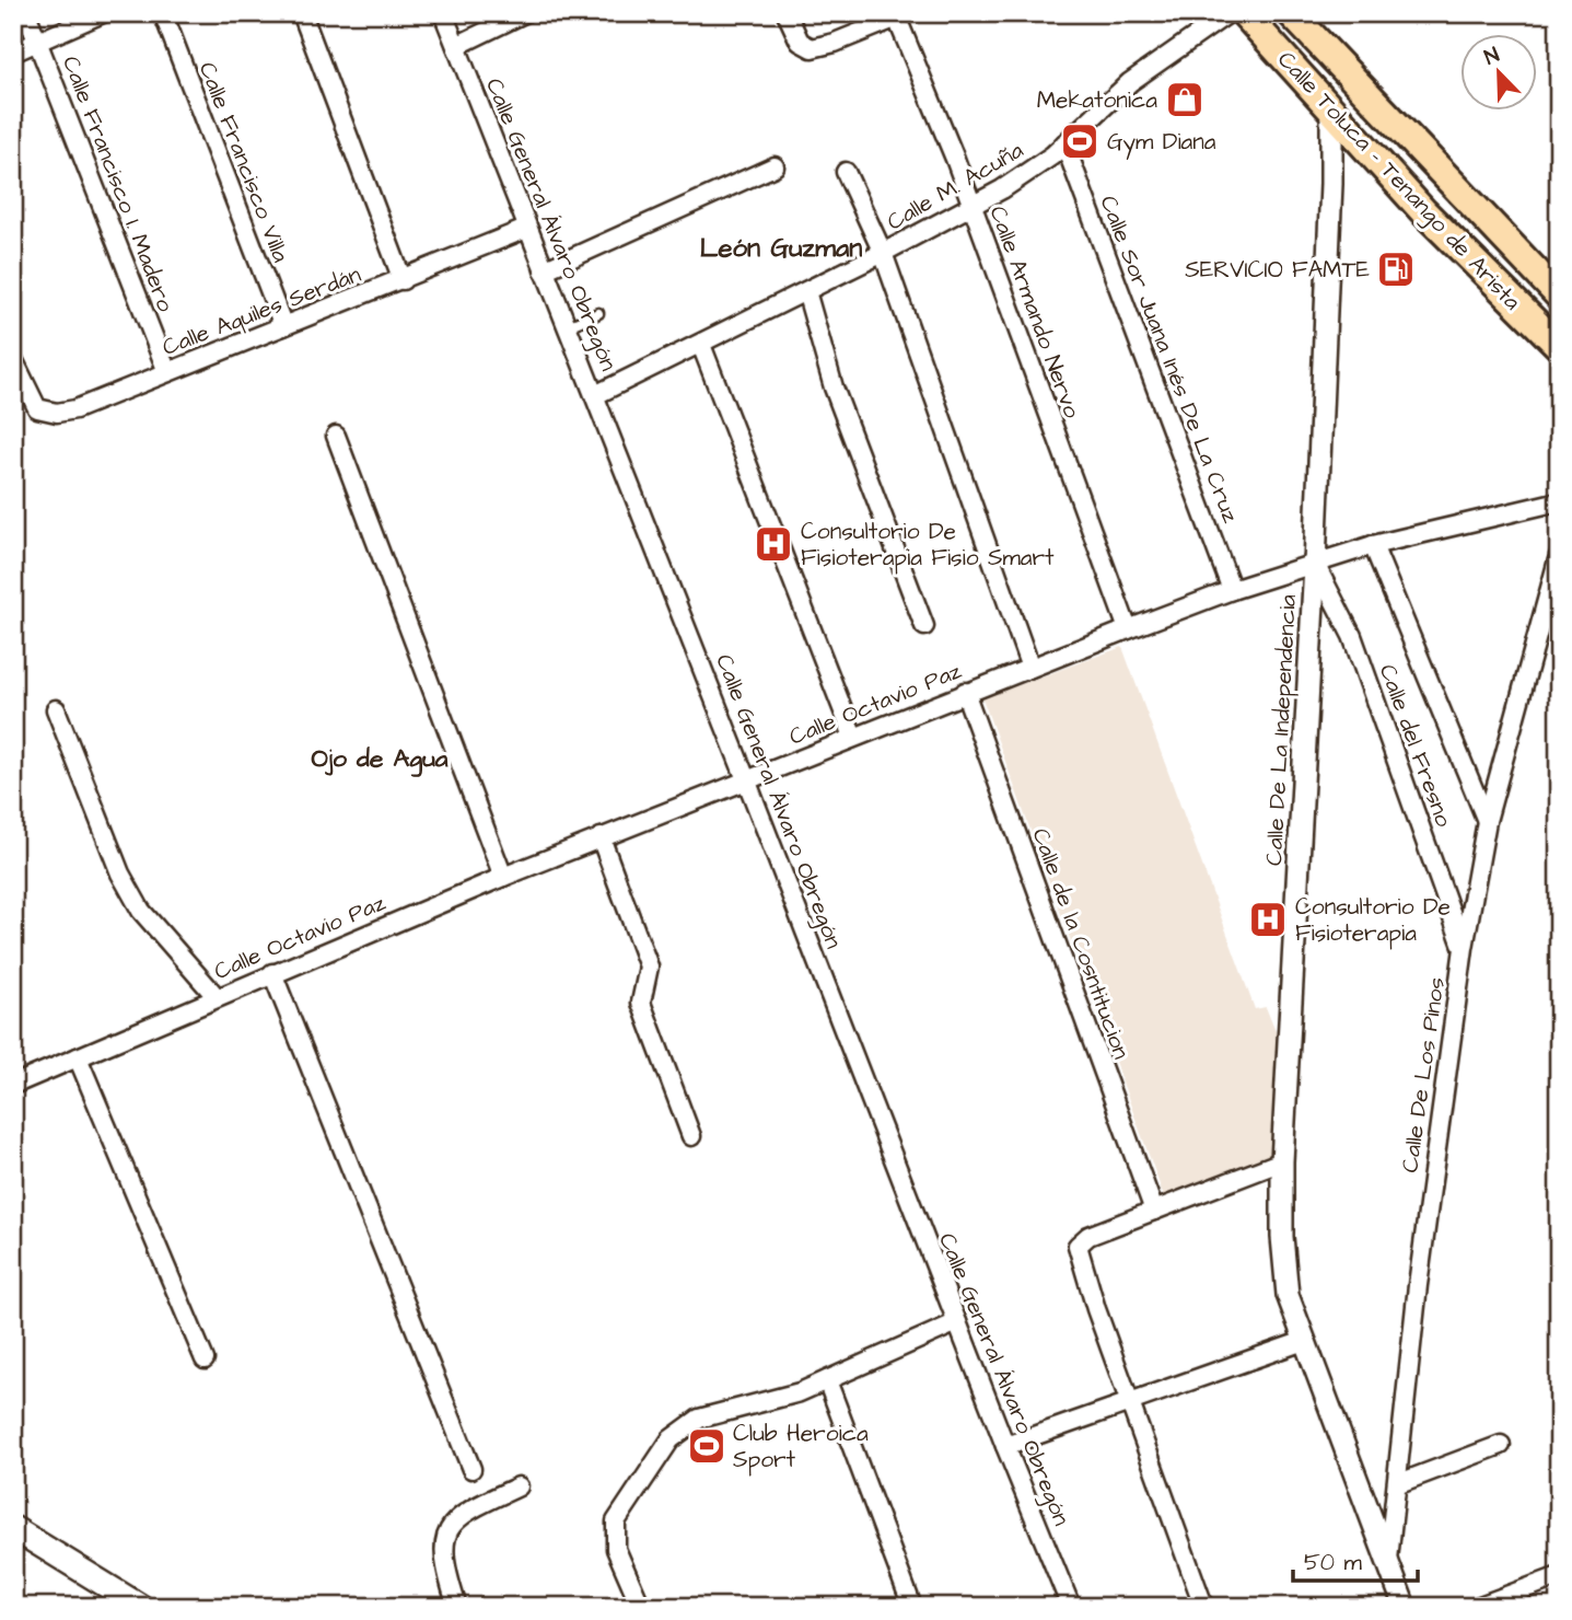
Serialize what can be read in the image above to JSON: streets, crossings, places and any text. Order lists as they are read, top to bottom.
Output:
{
  "streets": {
    "main road": ["Calle Toluca - Tenango de Arista"],
    "street": [
      "Calle Francisco Villa",
      "Calle Francisco I. Madero",
      "Calle M. Acuña",
      "Calle General Álvaro Obregón",
      "Calle Aquiles Serdán",
      "Calle Armando Nervo",
      "Calle Sor Juana Inés De La Cruz",
      "Calle Octavio Paz",
      "Calle De La Independencia",
      "Calle del Fresno",
      "Calle de la Cosntitucion",
      "Calle De Los Pinos"
    ]
  },
  "crossings": [
    ["Calle Francisco Villa", "Calle Aquiles Serdán"],
    ["Calle Toluca - Tenango de Arista", "Calle De La Independencia"],
    ["Calle Francisco I. Madero", "Calle Aquiles Serdán"],
    ["Calle M. Acuña", "Calle General Álvaro Obregón"],
    ["Calle M. Acuña", "Calle Armando Nervo"],
    ["Calle M. Acuña", "Calle Sor Juana Inés De La Cruz"],
    ["Calle General Álvaro Obregón", "Calle Aquiles Serdán"],
    ["Calle General Álvaro Obregón", "Calle Octavio Paz"],
    ["Calle Armando Nervo", "Calle Octavio Paz"],
    ["Calle Sor Juana Inés De La Cruz", "Calle Octavio Paz"],
    ["Calle Octavio Paz", "Calle De La Independencia"],
    ["Calle Octavio Paz", "Calle del Fresno"],
    ["Calle Octavio Paz", "Calle de la Cosntitucion"],
    ["Calle De La Independencia", "Calle del Fresno"],
    ["Calle De La Independencia", "Calle De Los Pinos"],
    ["Calle del Fresno", "Calle De Los Pinos"]
  ],
  "districts": ["León Guzman", "Ojo de Agua"],
  "places": {
    "shop": ["Mekatonica"],
    "sports": ["Gym Diana", "Club Heroica Sport"],
    "fuel station": ["SERVICIO FAMTE"],
    "hospital": ["Consultorio De Fisioterapia Fisio Smart", "Consultorio De Fisioterapia"]
  },
  "scale_bar": "50 m",
  "north": "top left"
}
